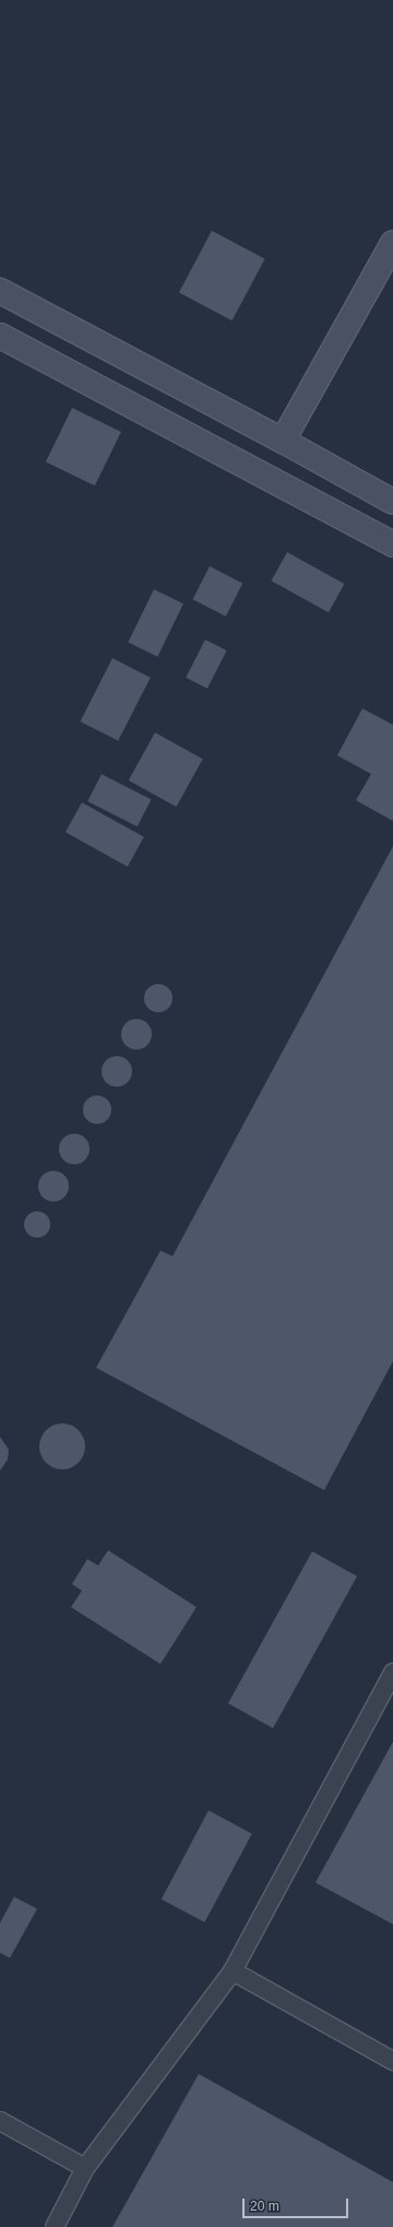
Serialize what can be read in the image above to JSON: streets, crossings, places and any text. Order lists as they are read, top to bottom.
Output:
{
  "scale_bar": "20 m"
}
